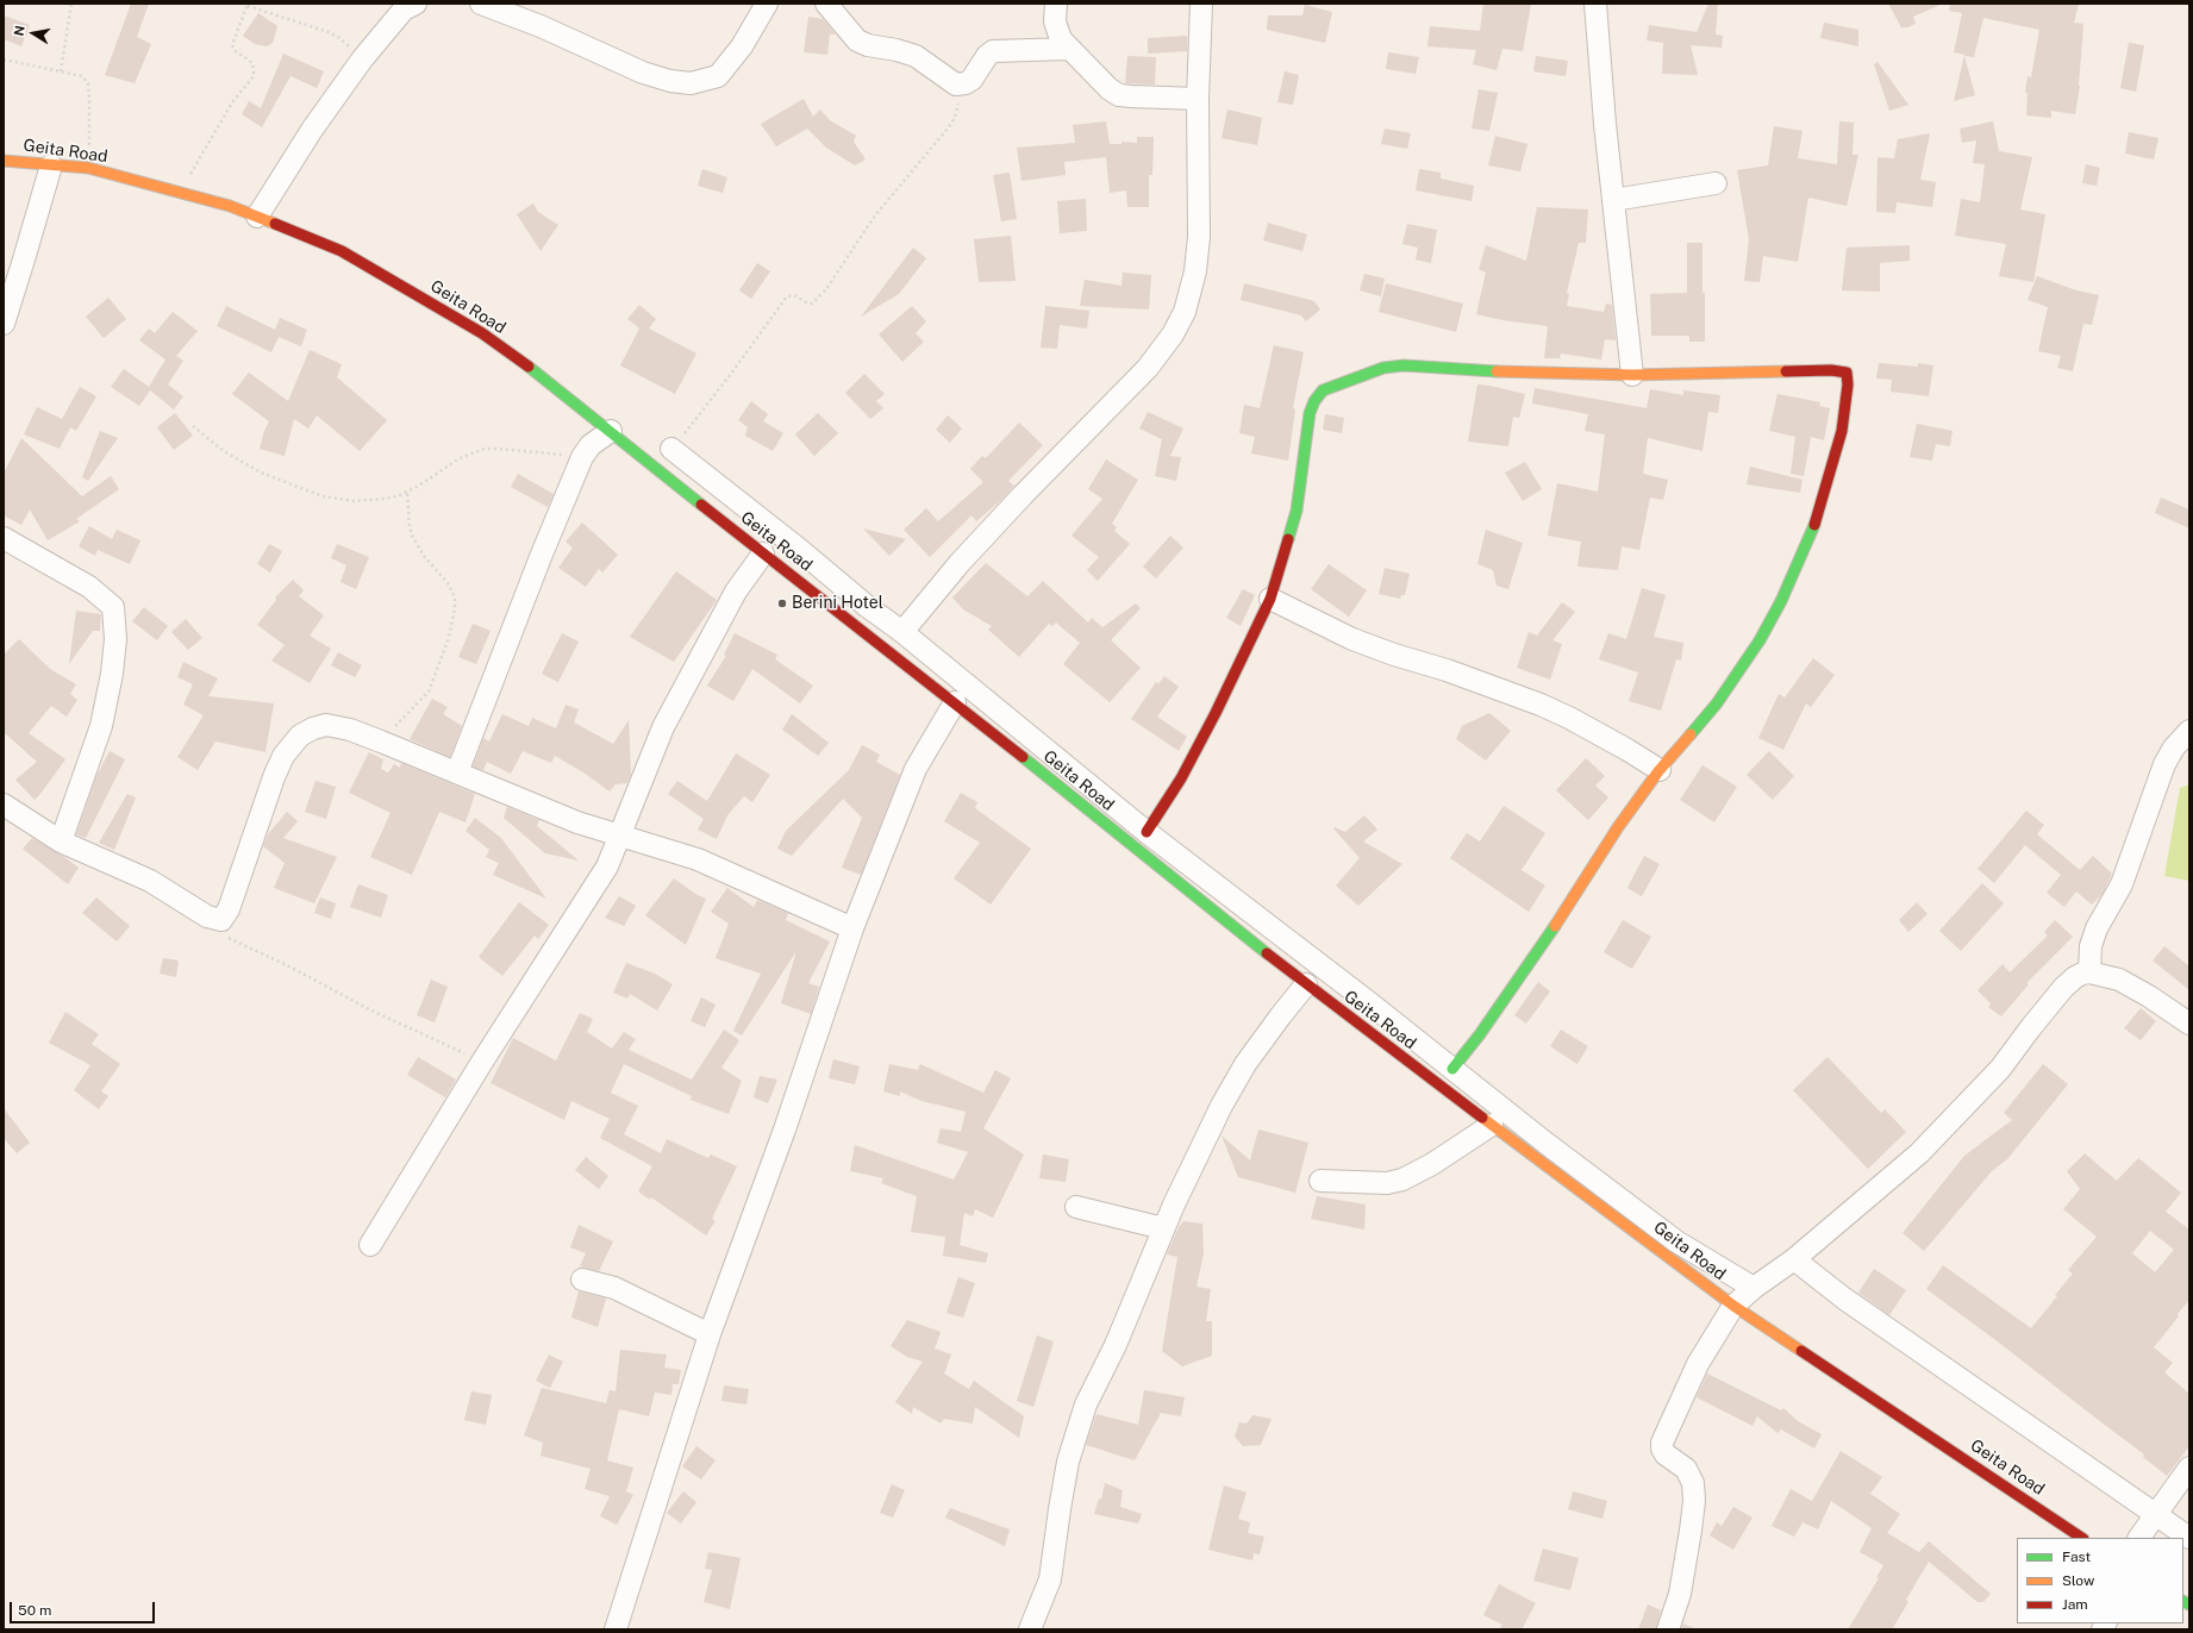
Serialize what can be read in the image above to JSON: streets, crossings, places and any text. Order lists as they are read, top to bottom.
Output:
{
  "streets": {
    "main road": ["Geita Road"]
  },
  "places": ["Berini Hotel"],
  "legend": ["Fast", "Slow", "Jam"],
  "scale_bar": "50 m",
  "north": "left"
}
